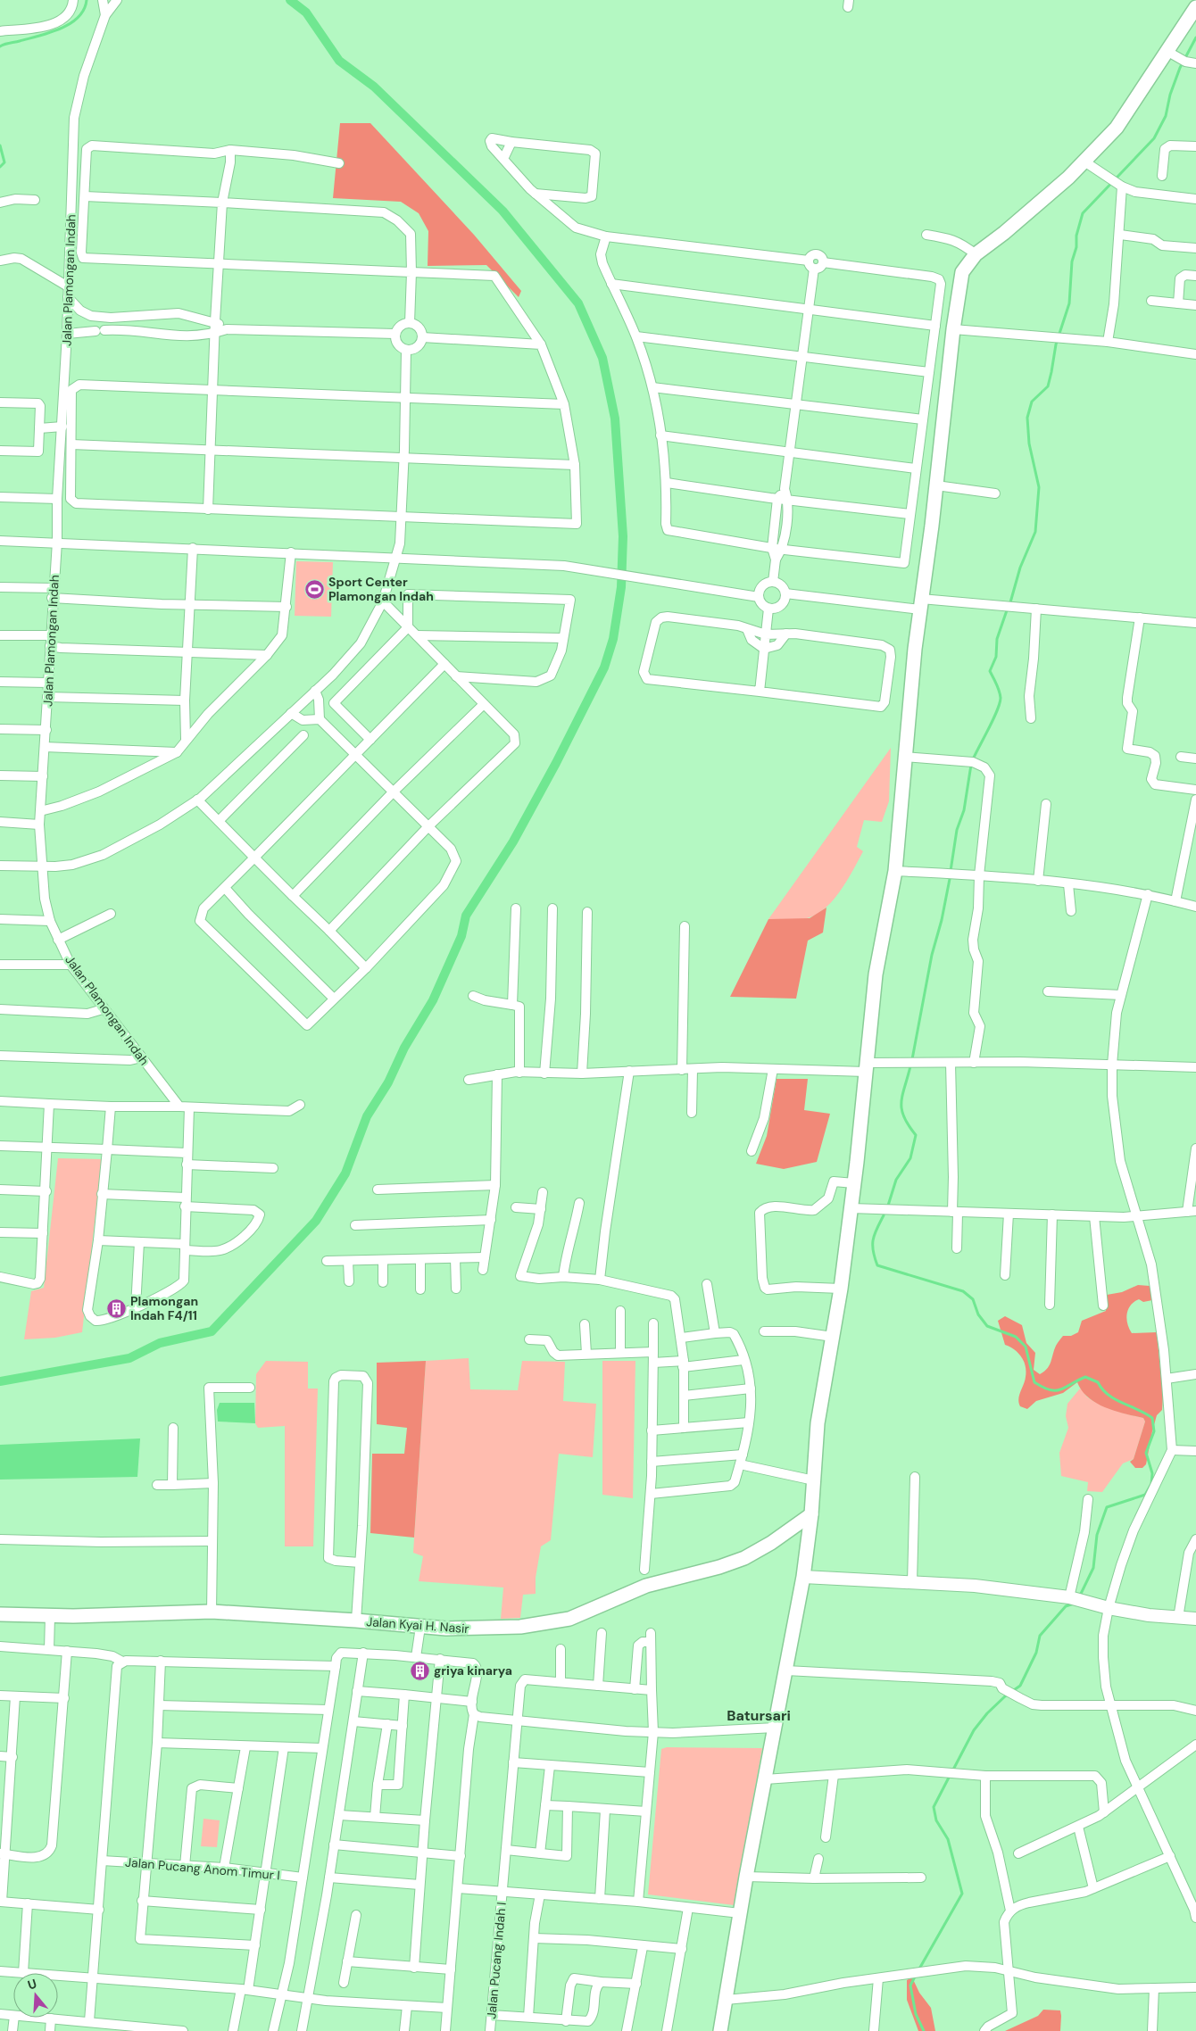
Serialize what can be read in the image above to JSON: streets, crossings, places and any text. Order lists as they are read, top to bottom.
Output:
{
  "streets": {
    "main road": ["Jalan Kyai H. Nasir"],
    "street": ["Jalan Plamongan Indah", "Jalan Pucang Anom Timur I", "Jalan Pucang Indah I"]
  },
  "districts": ["Batursari"],
  "places": {
    "sports": ["Sport Center Plamongan Indah"],
    "building": ["Plamongan Indah F4/11", "griya kinarya"]
  },
  "north": "top"
}
